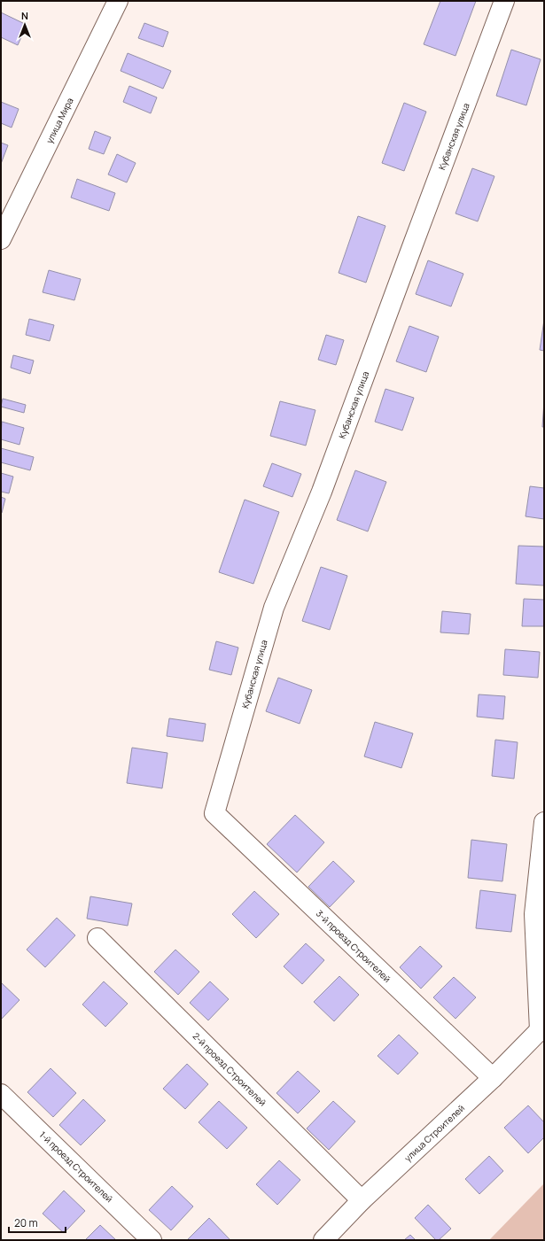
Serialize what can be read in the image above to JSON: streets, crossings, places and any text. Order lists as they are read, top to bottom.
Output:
{
  "streets": {
    "street": [
      "улица Мира",
      "Кубанская улица",
      "3-й проезд Строителей",
      "2-й проезд Строителей",
      "улица Строителей",
      "1-й проезд Строителей"
    ]
  },
  "crossings": [
    ["Кубанская улица", "3-й проезд Строителей"],
    ["3-й проезд Строителей", "улица Строителей"],
    ["2-й проезд Строителей", "улица Строителей"]
  ],
  "scale_bar": "20 m",
  "north": "top"
}
